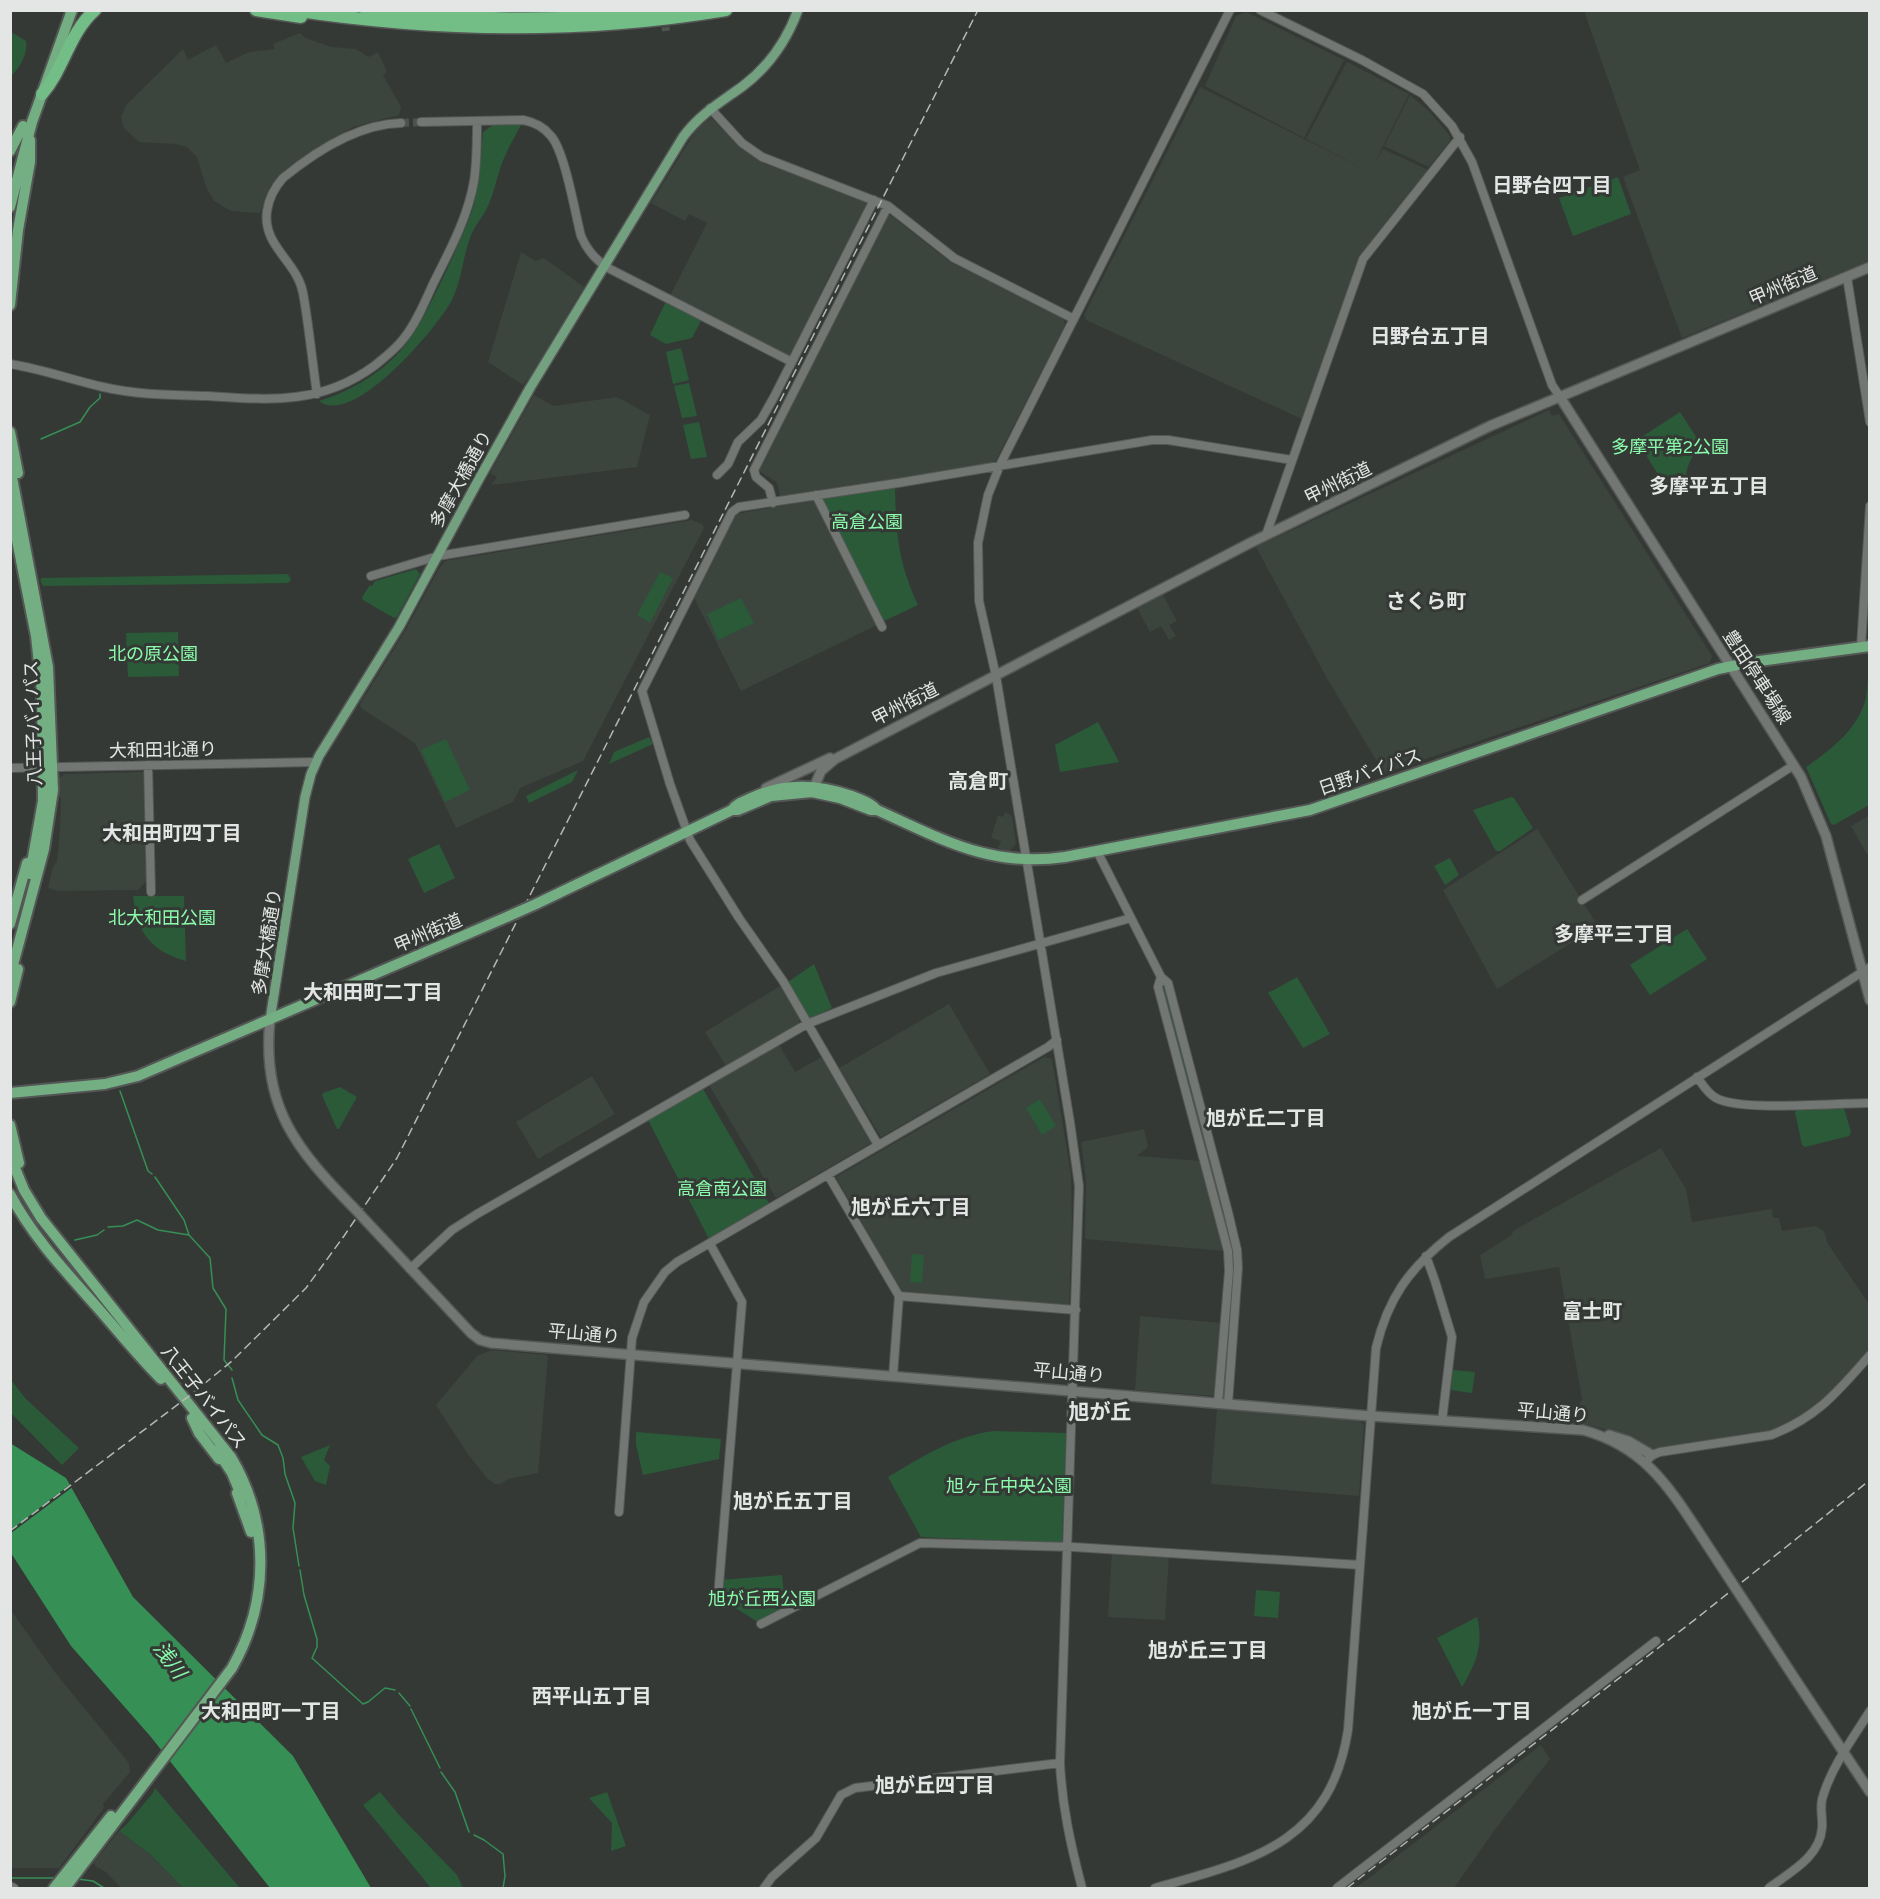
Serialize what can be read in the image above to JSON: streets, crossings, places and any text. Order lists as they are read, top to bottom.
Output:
{
  "streets": {
    "highway": ["甲州街道", "八王子バイパス", "日野バイパス"],
    "main road": ["多摩大橋通り", "豊田停車場線", "平山通り"],
    "street": ["大和田北通り"]
  },
  "crossings": [
    ["甲州街道", "多摩大橋通り"],
    ["甲州街道", "豊田停車場線"],
    ["甲州街道", "日野バイパス"],
    ["甲州街道", "平山通り"],
    ["多摩大橋通り", "大和田北通り"],
    ["多摩大橋通り", "平山通り"],
    ["豊田停車場線", "日野バイパス"],
    ["八王子バイパス", "大和田北通り"]
  ],
  "districts": [
    "日野台四丁目",
    "日野台五丁目",
    "多摩平五丁目",
    "さくら町",
    "高倉町",
    "大和田町四丁目",
    "多摩平三丁目",
    "大和田町二丁目",
    "旭が丘二丁目",
    "旭が丘六丁目",
    "富士町",
    "旭が丘",
    "旭が丘五丁目",
    "旭が丘三丁目",
    "西平山五丁目",
    "大和田町一丁目",
    "旭が丘一丁目",
    "旭が丘四丁目"
  ],
  "water": ["浅川"],
  "parks": [
    "多摩平第2公園",
    "高倉公園",
    "北の原公園",
    "北大和田公園",
    "高倉南公園",
    "旭ヶ丘中央公園",
    "旭が丘西公園"
  ]
}
